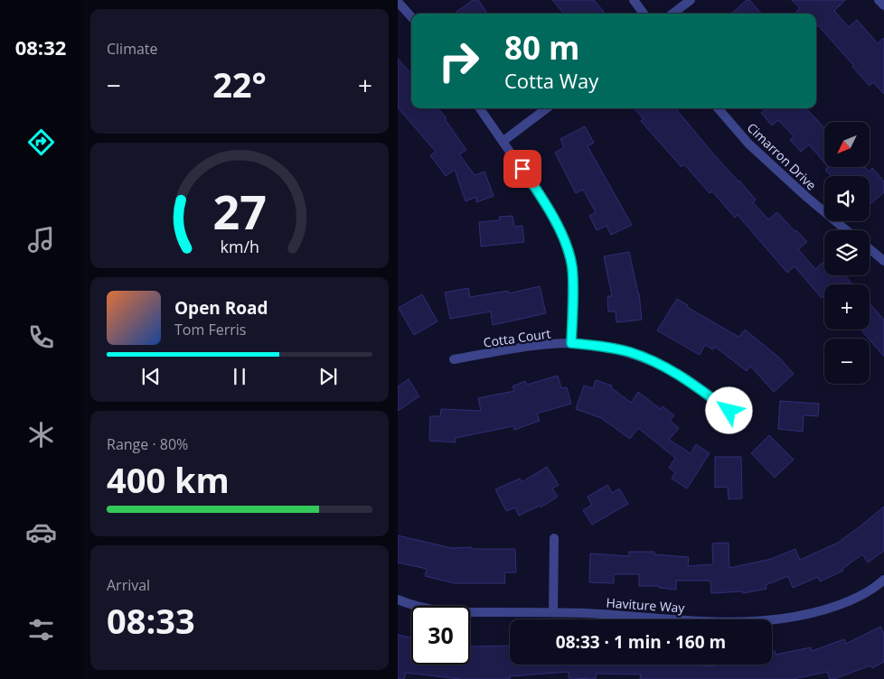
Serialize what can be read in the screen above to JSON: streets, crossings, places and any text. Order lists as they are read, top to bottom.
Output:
{
  "streets": {
    "street": ["Cimarron Drive", "Cotta Court", "Haviture Way"]
  },
  "north": "bottom left",
  "page": {
    "tabs": "08:32",
    "tile": [
      "Climate",
      ["Range · 80%", "400 km"],
      ["Arrival", "08:33"]
    ],
    "turn": ["80 m", "Cotta Way"],
    "heat": ["−", "22°", "+"],
    "map_buttons": ["+", "−"],
    "song": ["Open Road", "Tom Ferris"],
    "limit": "30",
    "trip": "08:33 · 1 min · 160 m",
    "gauge": ["27", "km/h"]
  }
}
